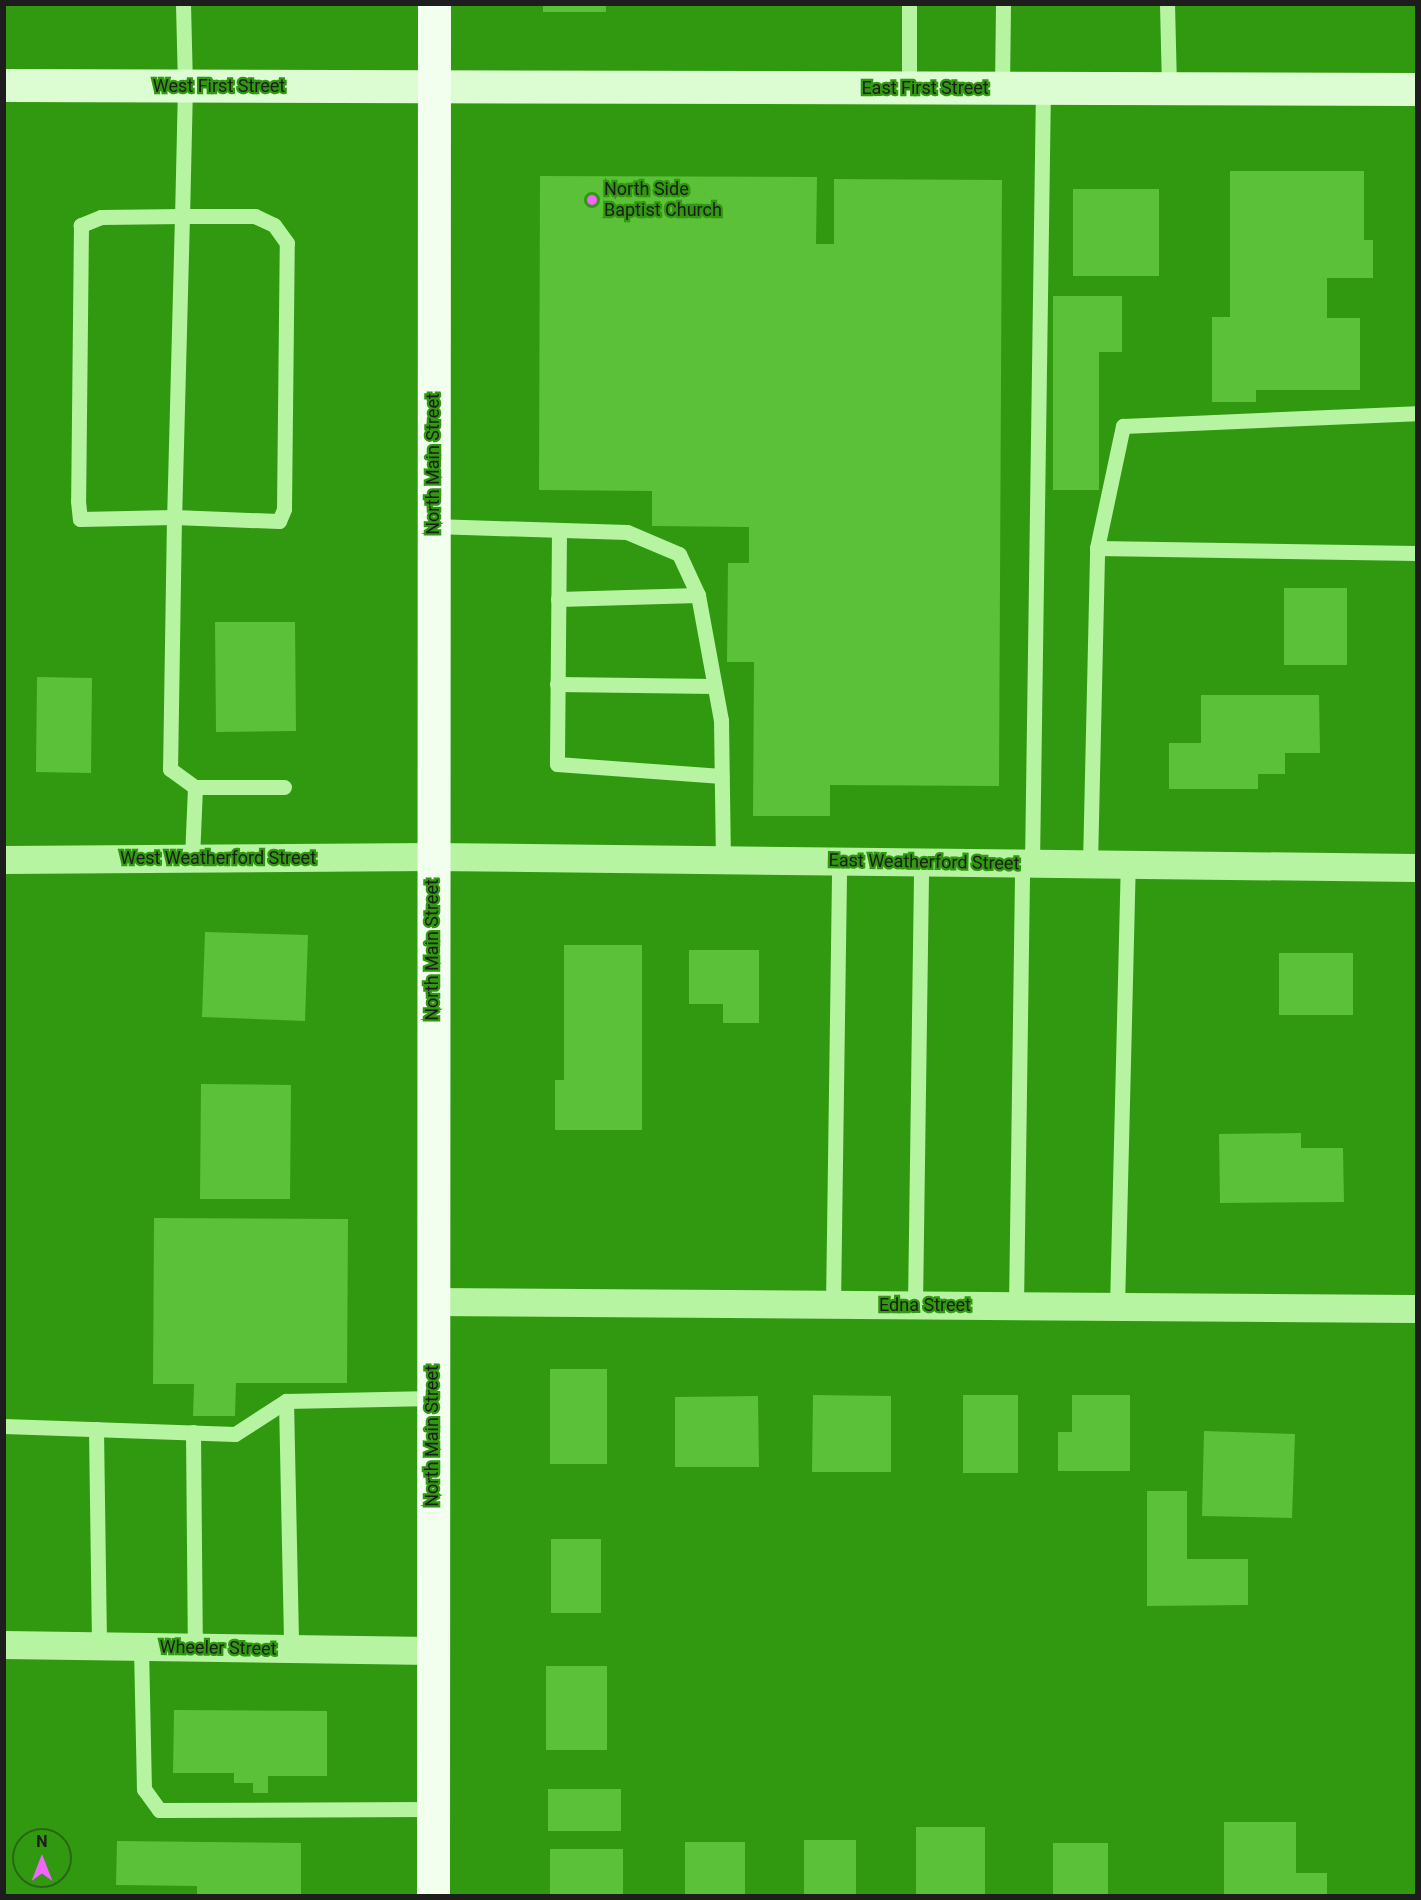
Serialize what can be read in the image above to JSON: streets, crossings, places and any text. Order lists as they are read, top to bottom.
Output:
{
  "streets": {
    "main road": ["North Main Street"],
    "street": [
      "West First Street",
      "East First Street",
      "West Weatherford Street",
      "East Weatherford Street",
      "Edna Street",
      "Wheeler Street"
    ]
  },
  "crossings": [
    ["West First Street", "East First Street"],
    ["West First Street", "North Main Street"],
    ["East First Street", "North Main Street"],
    ["North Main Street", "West Weatherford Street"],
    ["North Main Street", "East Weatherford Street"],
    ["North Main Street", "Edna Street"],
    ["North Main Street", "Wheeler Street"],
    ["West Weatherford Street", "East Weatherford Street"]
  ],
  "places": ["North Side Baptist Church"],
  "north": "top"
}
